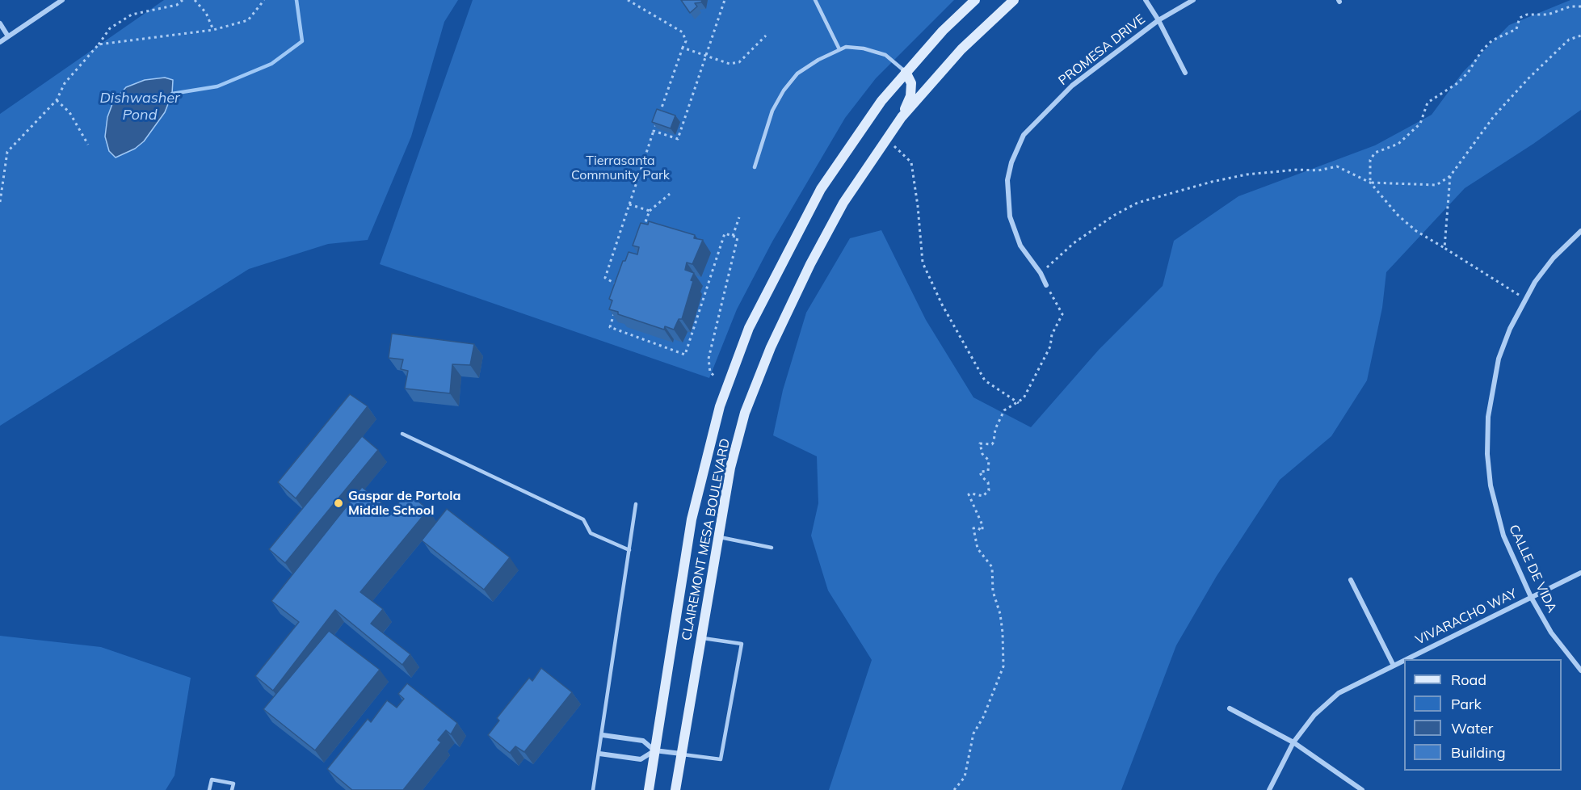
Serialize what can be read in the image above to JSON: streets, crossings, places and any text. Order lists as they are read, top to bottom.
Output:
{
  "streets": {
    "main road": ["CLAIREMONT MESA BOULEVARD"],
    "street": ["PROMESA DRIVE", "CALLE DE VIDA", "VIVARACHO WAY"]
  },
  "crossings": [
    ["CALLE DE VIDA", "VIVARACHO WAY"]
  ],
  "water": ["Dishwasher Pond"],
  "parks": ["Tierrasanta Community Park"],
  "places": ["Gaspar de Portola Middle School"],
  "legend": [
    "Road",
    "Park",
    "Water",
    "Building"
  ]
}
